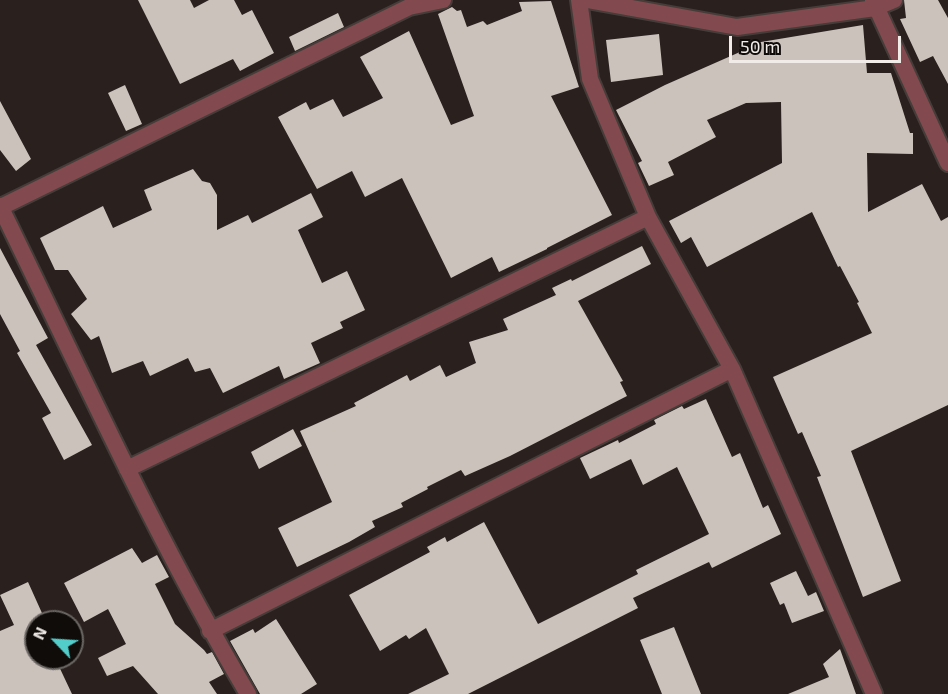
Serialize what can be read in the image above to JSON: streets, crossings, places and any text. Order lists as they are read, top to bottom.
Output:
{
  "scale_bar": "50 m",
  "north": "top left"
}
